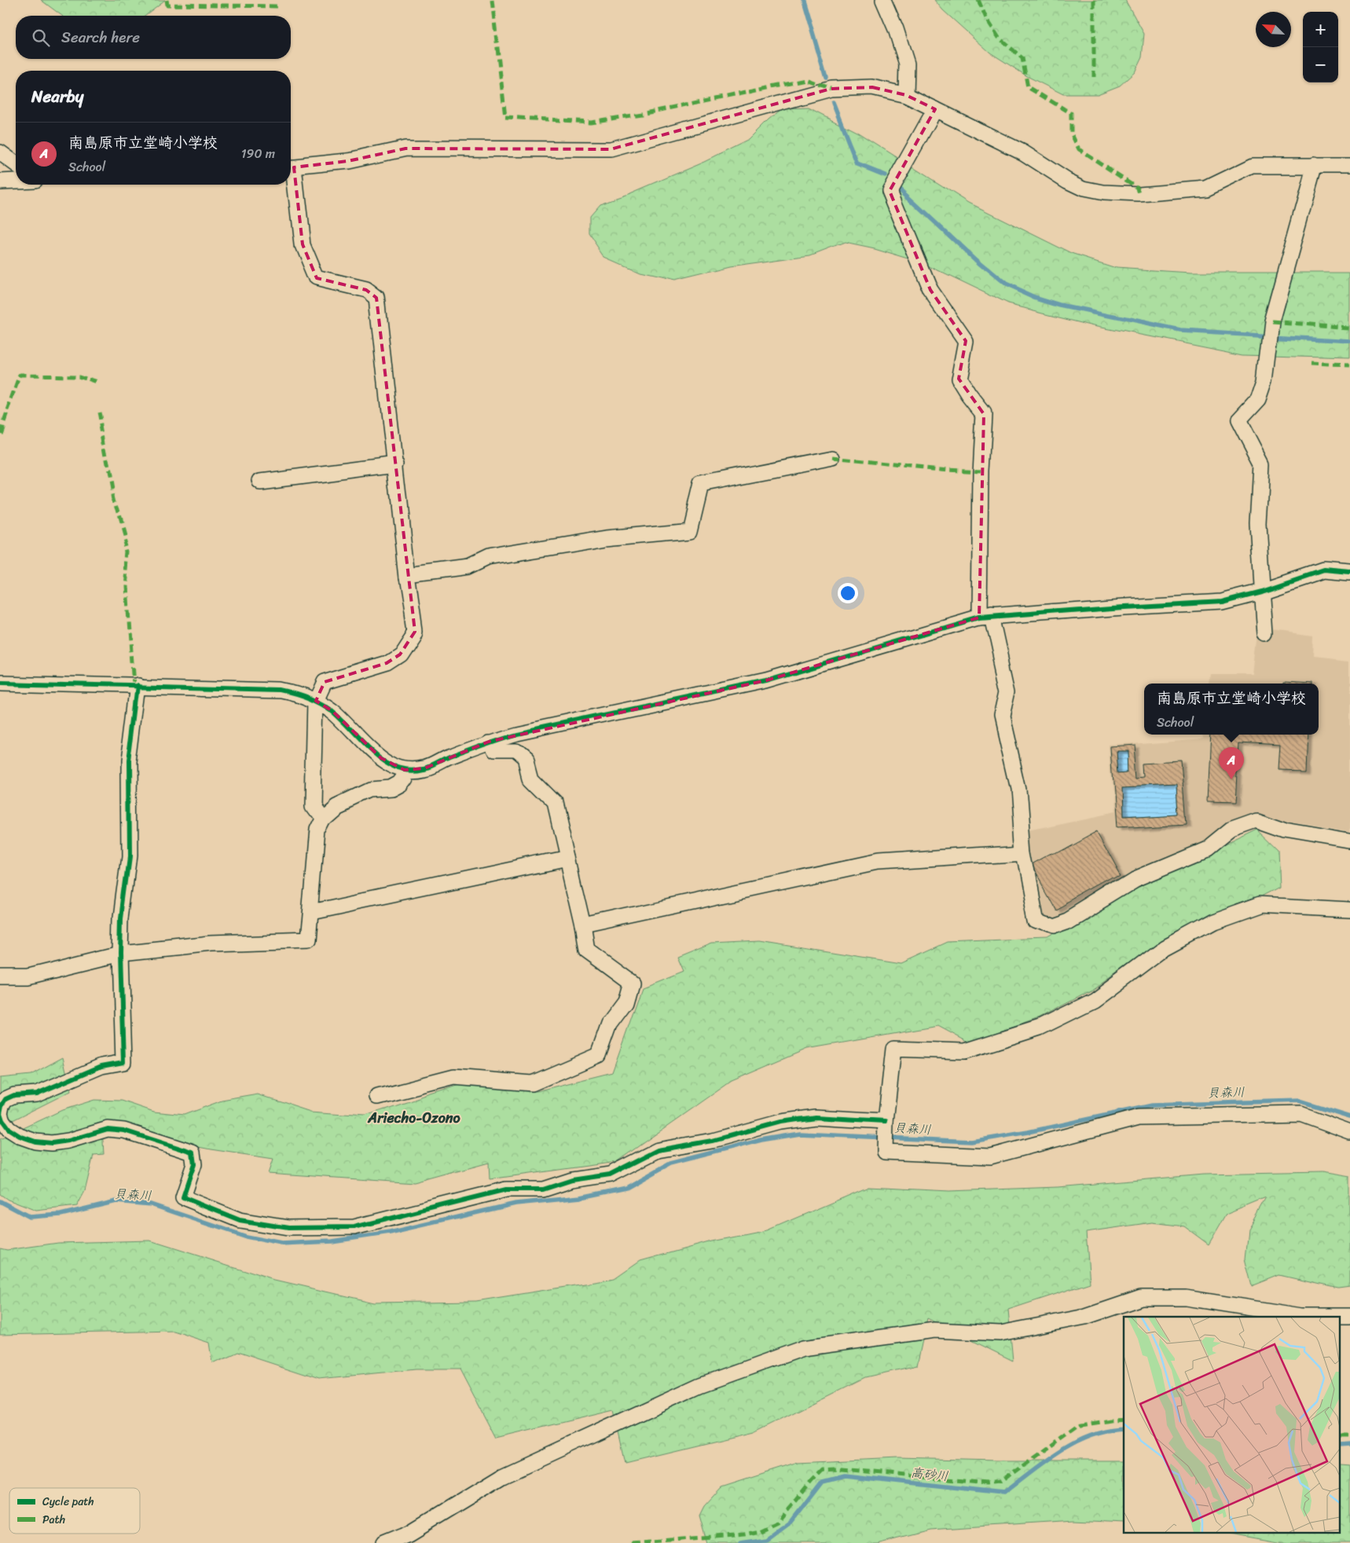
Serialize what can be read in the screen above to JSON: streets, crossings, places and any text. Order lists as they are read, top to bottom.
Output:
{
  "districts": ["Ariecho-Ozono"],
  "water": ["貝森川", "高砂川"],
  "legend": ["Cycle path", "Path"],
  "north": "top left",
  "page": {
    "map_buttons": ["+", "−"],
    "search": "Search here",
    "heading": "Nearby",
    "list": [
      {
        "mark": "A",
        "name": "南島原市立堂崎小学校",
        "note": "School",
        "value": "190 m"
      }
    ],
    "popup": ["南島原市立堂崎小学校", "School"],
    "pins": "A"
  }
}
